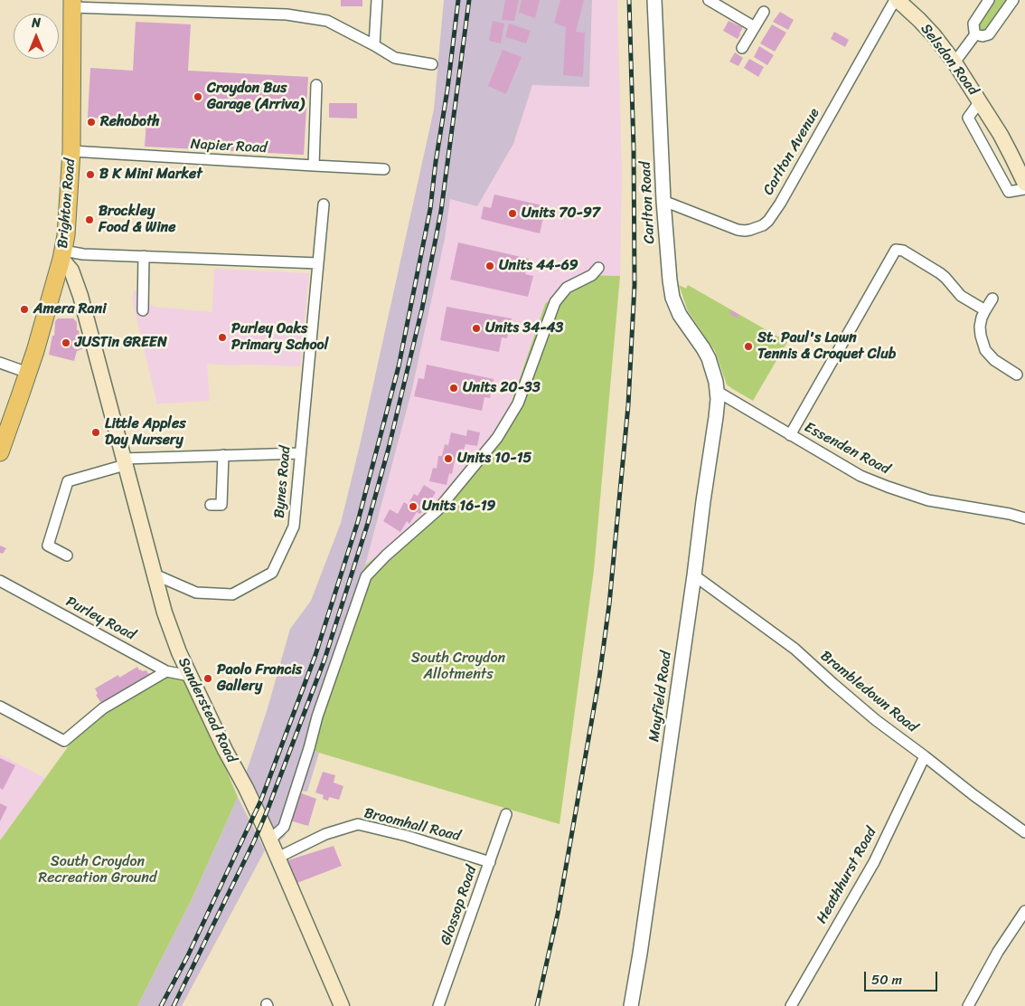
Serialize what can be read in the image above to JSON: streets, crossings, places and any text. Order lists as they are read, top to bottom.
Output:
{
  "streets": {
    "main road": ["Selsdon Road", "Brighton Road", "Sanderstead Road"],
    "street": [
      "Napier Road",
      "Carlton Avenue",
      "Carlton Road",
      "Essenden Road",
      "Bynes Road",
      "Purley Road",
      "Brambledown Road",
      "Mayfield Road",
      "Broomhall Road",
      "Heathhurst Road",
      "Glossop Road"
    ]
  },
  "crossings": [
    ["Selsdon Road", "Carlton Avenue"],
    ["Napier Road", "Brighton Road"],
    ["Carlton Avenue", "Carlton Road"],
    ["Carlton Road", "Essenden Road"],
    ["Carlton Road", "Mayfield Road"],
    ["Brighton Road", "Sanderstead Road"],
    ["Essenden Road", "Mayfield Road"],
    ["Bynes Road", "Sanderstead Road"],
    ["Purley Road", "Sanderstead Road"],
    ["Brambledown Road", "Mayfield Road"],
    ["Brambledown Road", "Heathhurst Road"],
    ["Sanderstead Road", "Broomhall Road"],
    ["Broomhall Road", "Glossop Road"]
  ],
  "parks": ["South Croydon Allotments", "South Croydon Recreation Ground"],
  "places": [
    "Croydon Bus Garage (Arriva)",
    "Rehoboth",
    "B K Mini Market",
    "Units 70-97",
    "Brockley Food & Wine",
    "Units 44-69",
    "Amera Rani",
    "Units 34-43",
    "Purley Oaks Primary School",
    "JUSTin GREEN",
    "St. Paul's Lawn Tennis & Croquet Club",
    "Units 20-33",
    "Little Apples Day Nursery",
    "Units 10-15",
    "Units 16-19",
    "Paolo Francis Gallery"
  ],
  "scale_bar": "50 m",
  "north": "top"
}
